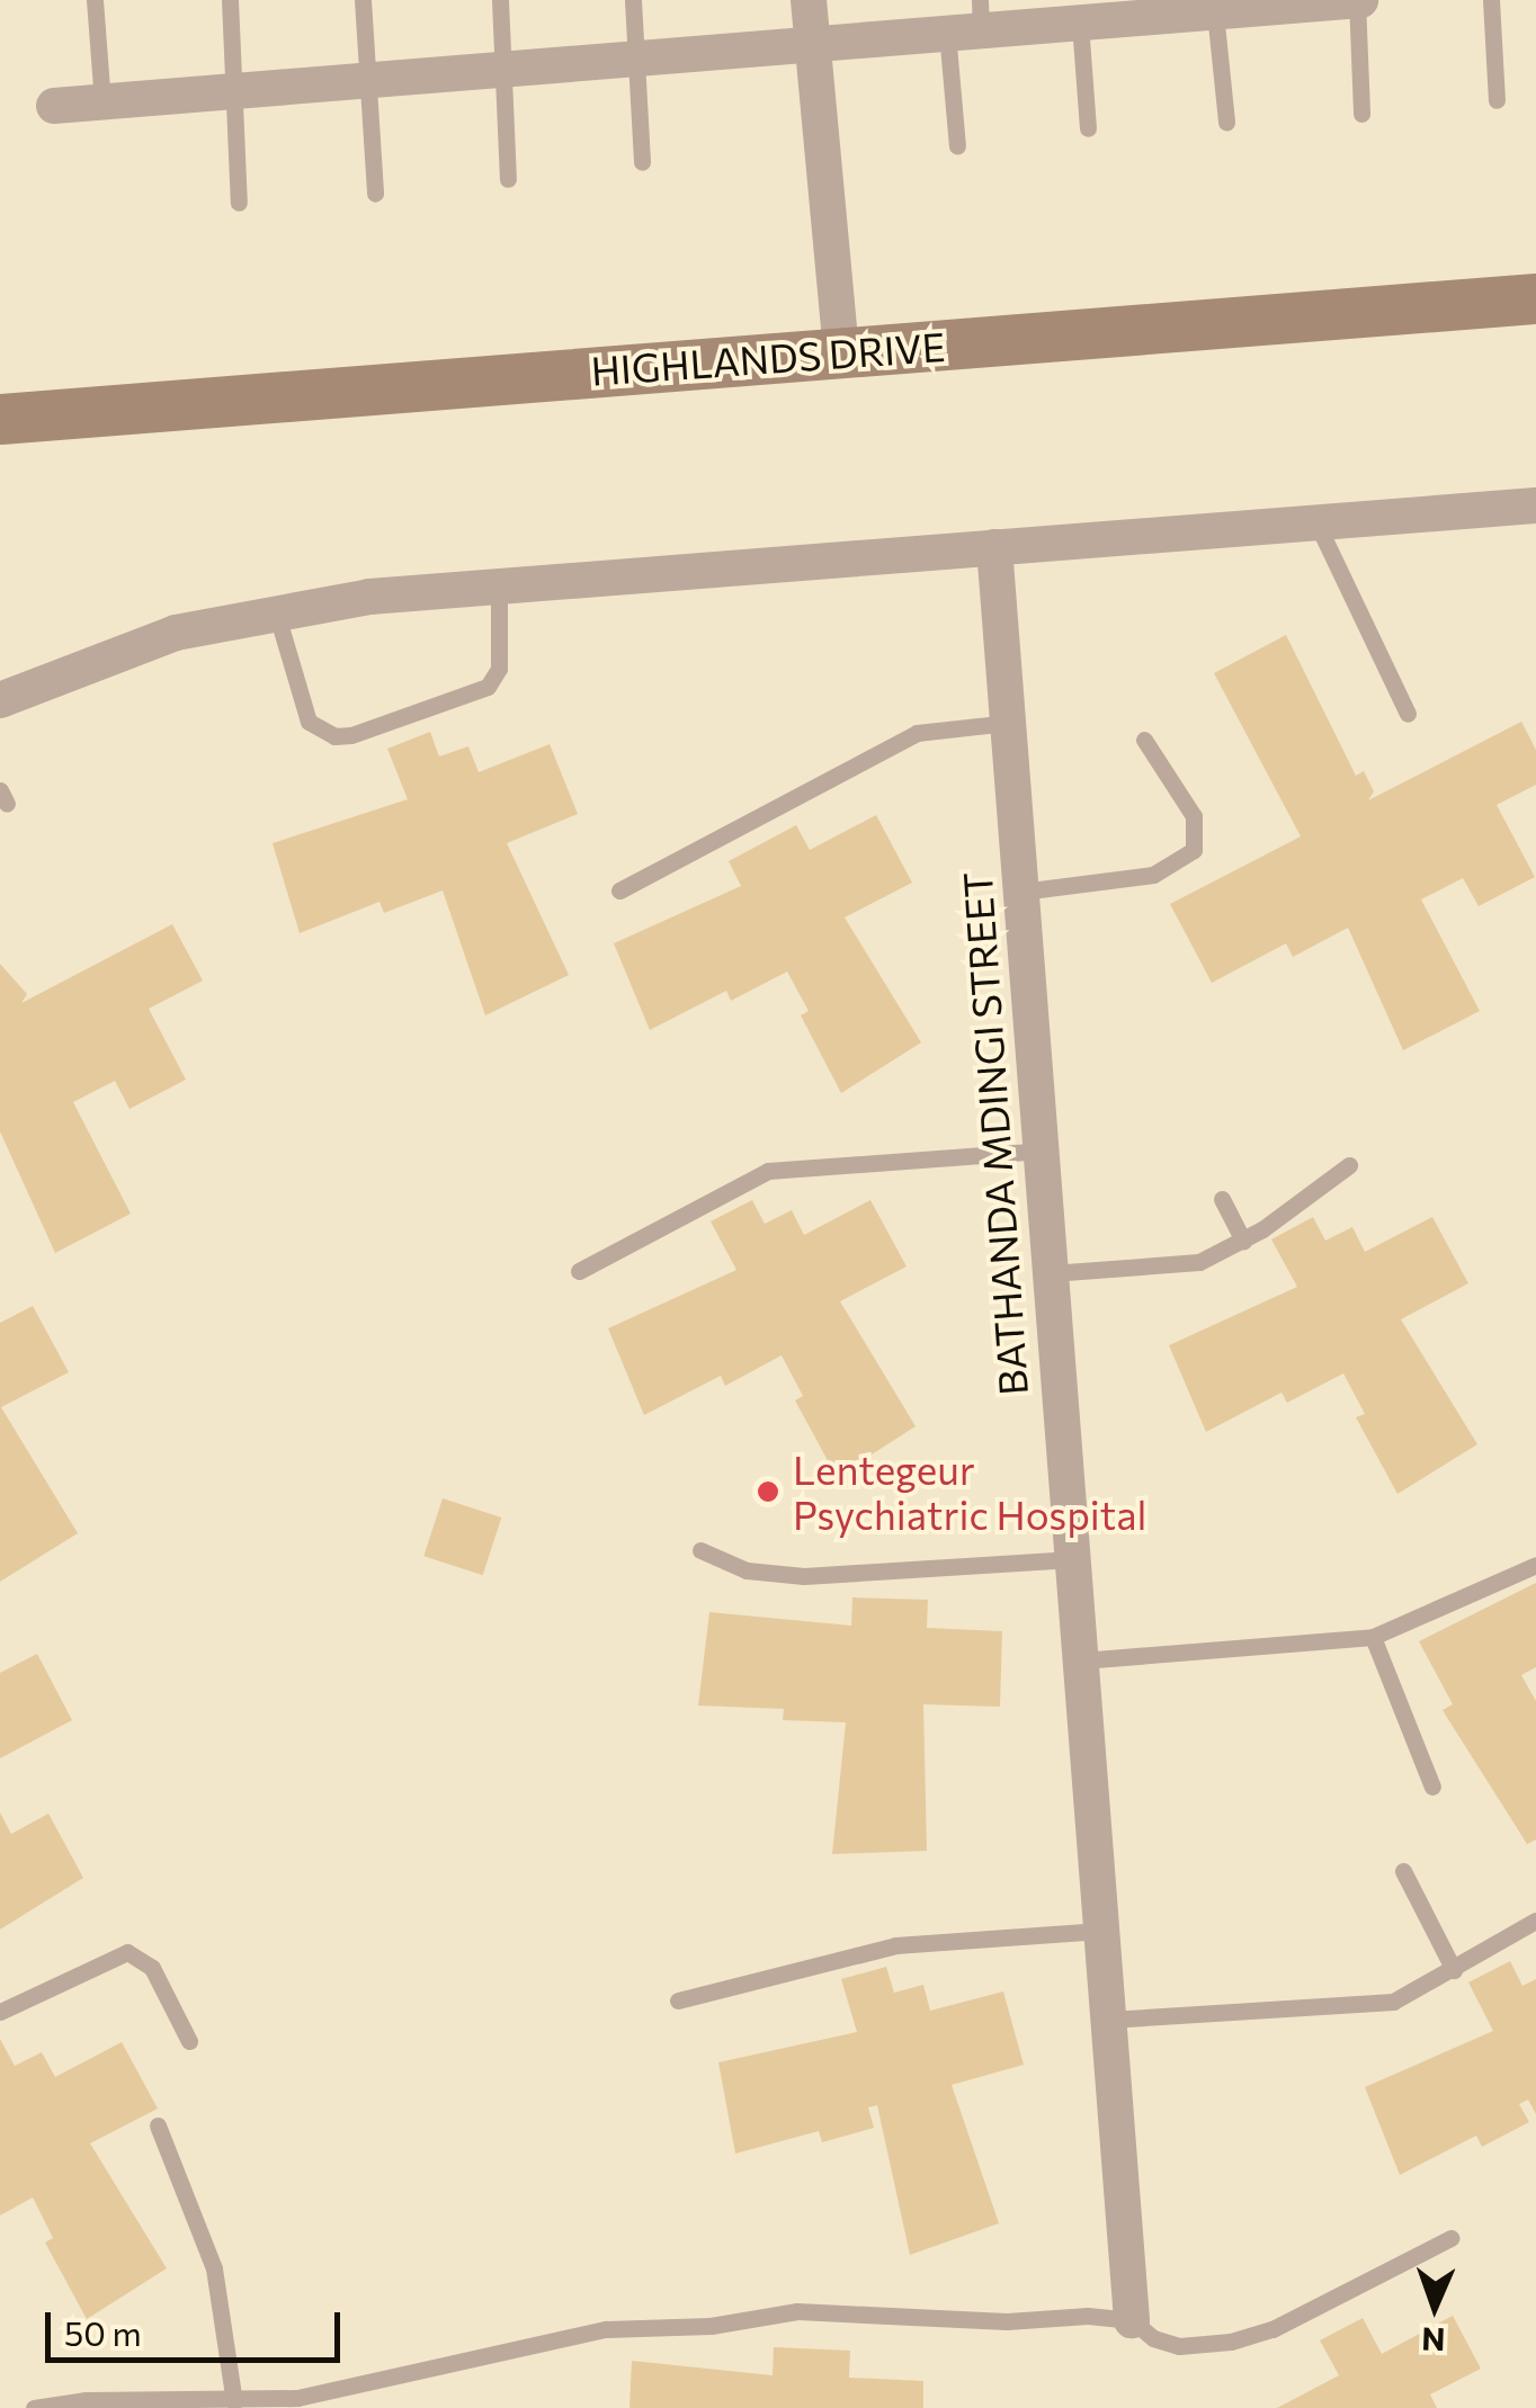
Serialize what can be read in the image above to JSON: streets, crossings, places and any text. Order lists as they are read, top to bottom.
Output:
{
  "streets": {
    "main road": ["HIGHLANDS DRIVE"],
    "street": ["BATHANDA MDINGI STREET"]
  },
  "places": ["Lentegeur Psychiatric Hospital"],
  "scale_bar": "50 m",
  "north": "bottom"
}
